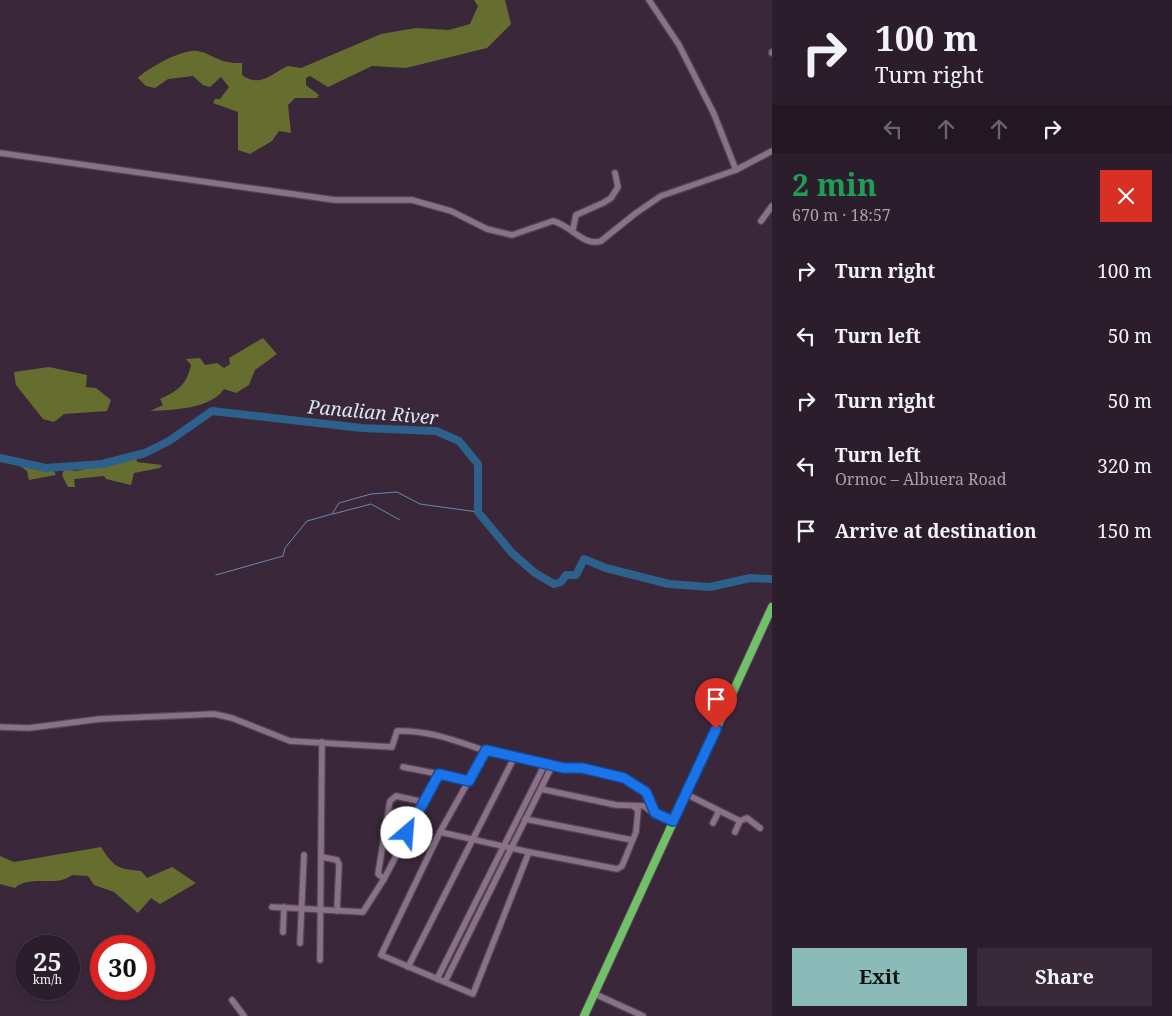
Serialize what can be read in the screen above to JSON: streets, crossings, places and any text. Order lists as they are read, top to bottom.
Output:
{
  "water": ["Panalian River"],
  "page": {
    "turn": ["100 m", "Turn right"],
    "heading": ["2 min", "670 m · 18:57"],
    "list": [
      {
        "name": "Turn right",
        "value": "100 m"
      },
      {
        "name": "Turn left",
        "value": "50 m"
      },
      {
        "name": "Turn right",
        "value": "50 m"
      },
      {
        "name": "Turn left",
        "note": "Ormoc – Albuera Road",
        "value": "320 m"
      },
      {
        "name": "Arrive at destination",
        "value": "150 m"
      }
    ],
    "speed": "25 km/h",
    "limit": "30",
    "buttons": ["Exit", "Share"]
  }
}
